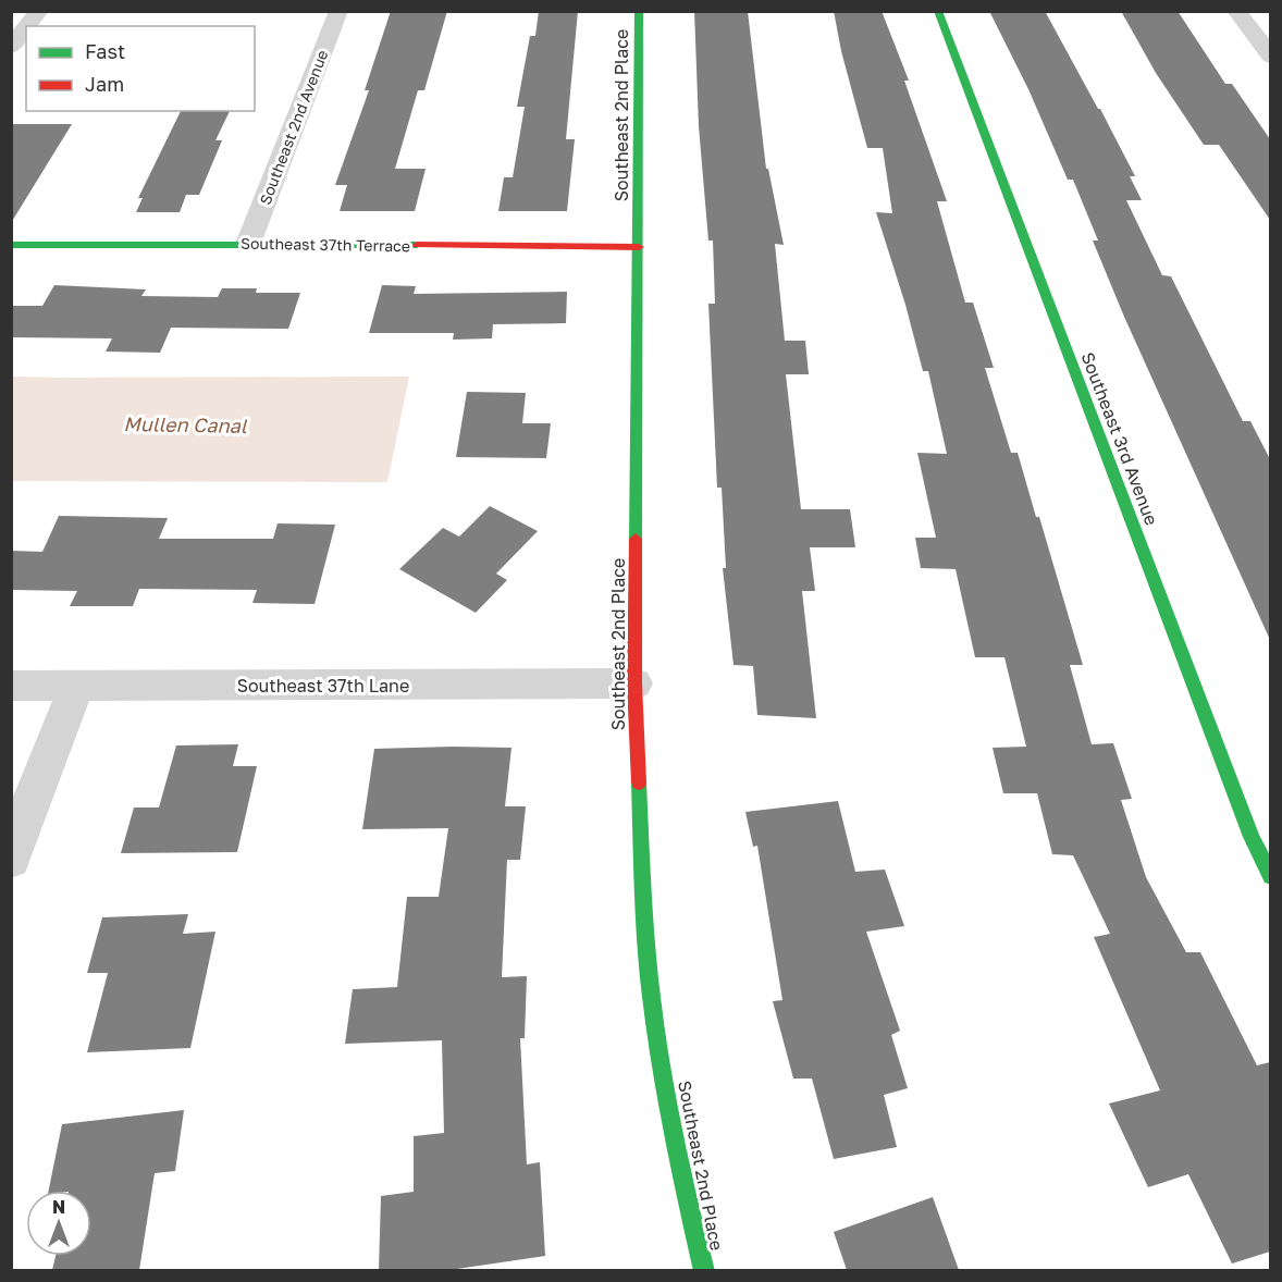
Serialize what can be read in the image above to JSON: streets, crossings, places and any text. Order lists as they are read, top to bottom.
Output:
{
  "streets": {
    "street": [
      "Southeast 2nd Place",
      "Southeast 2nd Avenue",
      "Southeast 37th Terrace",
      "Southeast 3rd Avenue",
      "Southeast 37th Lane"
    ]
  },
  "crossings": [
    ["Southeast 2nd Place", "Southeast 37th Terrace"],
    ["Southeast 2nd Place", "Southeast 37th Lane"],
    ["Southeast 2nd Avenue", "Southeast 37th Terrace"]
  ],
  "water": ["Mullen Canal"],
  "legend": ["Fast", "Jam"],
  "north": "top"
}
